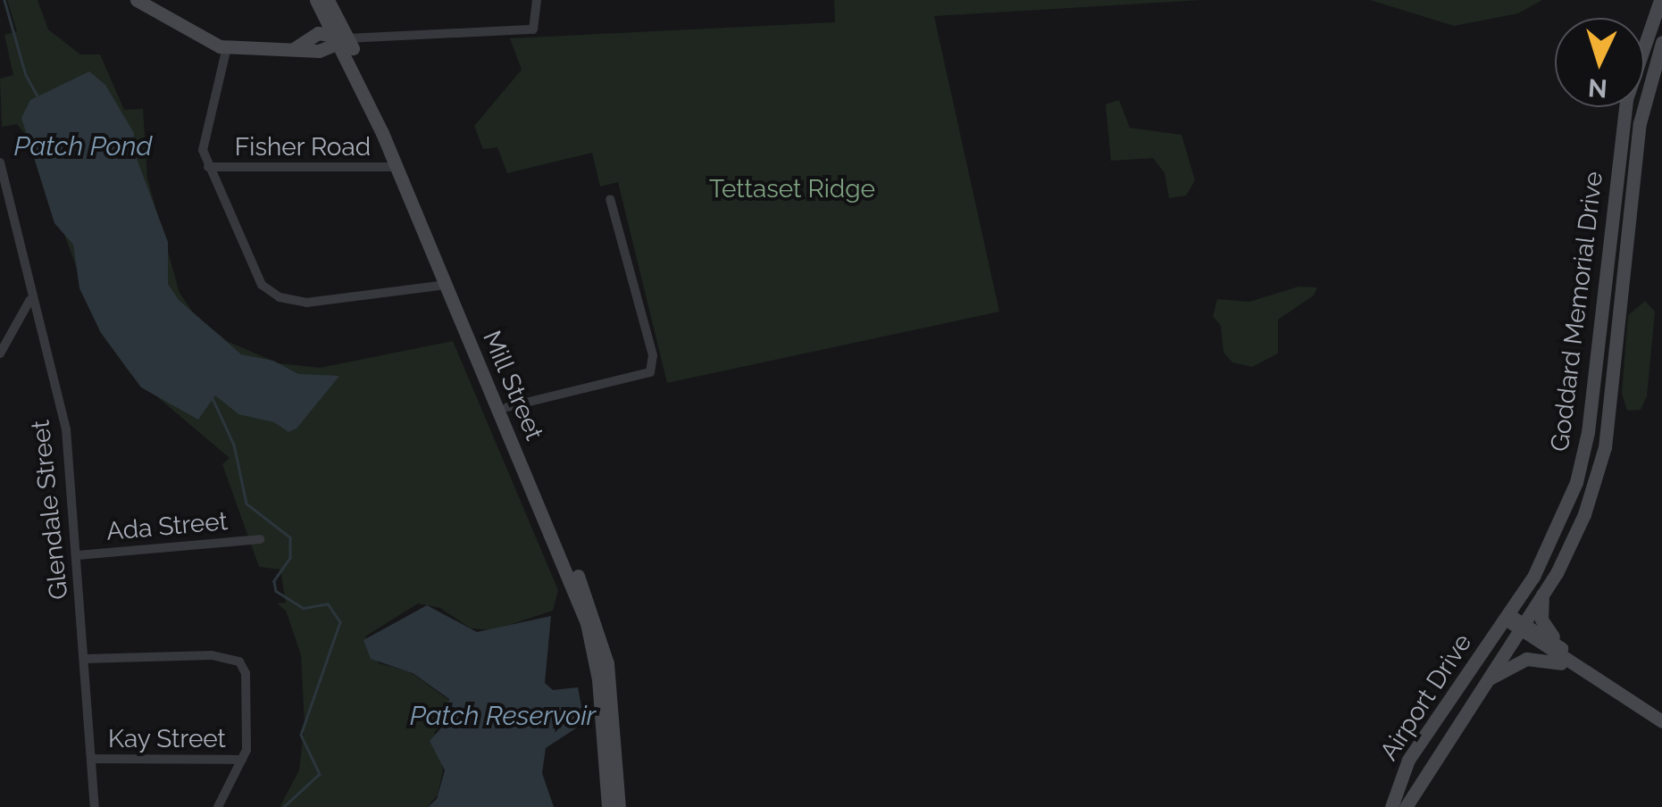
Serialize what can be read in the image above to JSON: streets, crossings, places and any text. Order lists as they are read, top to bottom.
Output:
{
  "streets": {
    "main road": ["Goddard Memorial Drive", "Mill Street", "Airport Drive"],
    "street": [
      "Fisher Road",
      "Glendale Street",
      "Ada Street",
      "Kay Street"
    ]
  },
  "crossings": [
    ["Fisher Road", "Mill Street"],
    ["Goddard Memorial Drive", "Airport Drive"],
    ["Glendale Street", "Ada Street"],
    ["Glendale Street", "Kay Street"]
  ],
  "water": ["Patch Pond", "Patch Reservoir"],
  "parks": ["Tettaset Ridge"],
  "north": "bottom"
}
